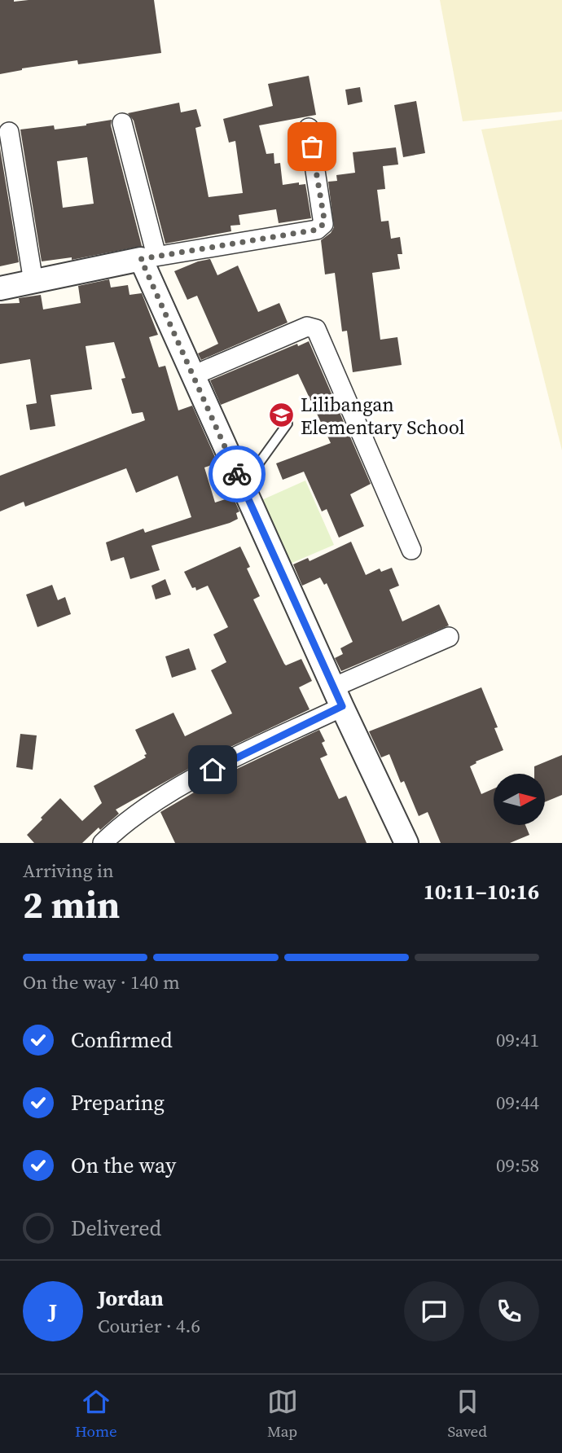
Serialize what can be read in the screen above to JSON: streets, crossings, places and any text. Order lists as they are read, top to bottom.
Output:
{
  "places": {
    "school or university": ["Lilibangan Elementary School"]
  },
  "north": "right",
  "page": {
    "heading": ["2 min", "Arriving in", "10:11–10:16"],
    "panel": ["Jordan", "Courier · 4.6"],
    "bar": "On the way · 140 m",
    "list": [
      ["Confirmed", "09:41"],
      ["Preparing", "09:44"],
      ["On the way", "09:58"],
      "Delivered"
    ],
    "round": "J",
    "tabs": ["Home", "Map", "Saved"]
  }
}
